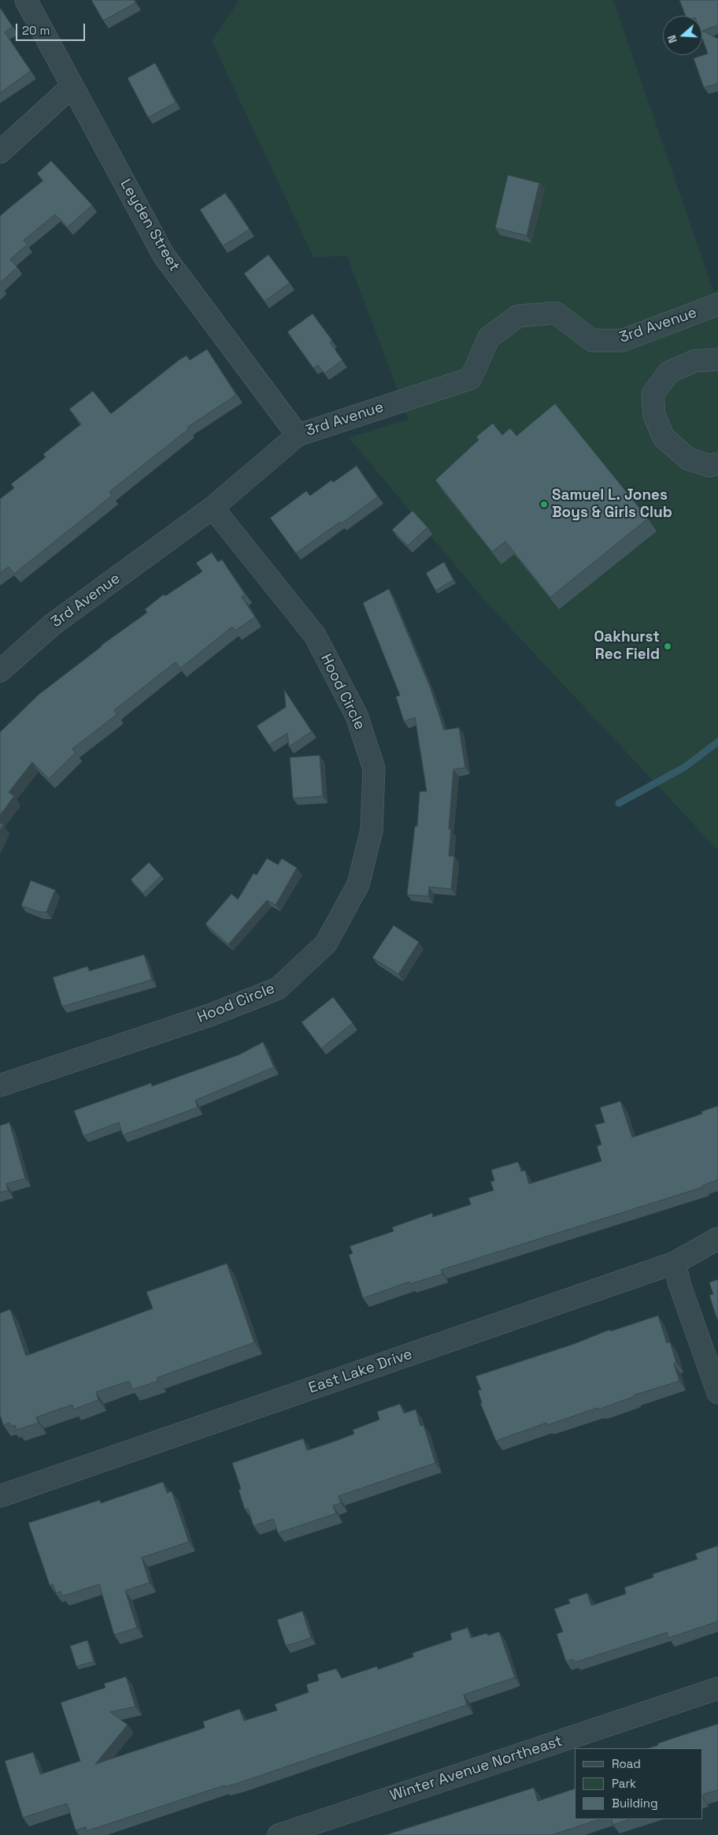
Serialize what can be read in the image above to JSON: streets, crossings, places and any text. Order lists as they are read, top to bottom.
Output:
{
  "streets": {
    "street": [
      "Leyden Street",
      "3rd Avenue",
      "Hood Circle",
      "East Lake Drive",
      "Winter Avenue Northeast"
    ]
  },
  "crossings": [
    ["Leyden Street", "3rd Avenue"],
    ["3rd Avenue", "Hood Circle"]
  ],
  "places": ["Samuel L. Jones Boys & Girls Club", "Oakhurst Rec Field"],
  "legend": ["Road", "Park", "Building"],
  "scale_bar": "20 m",
  "north": "left"
}
